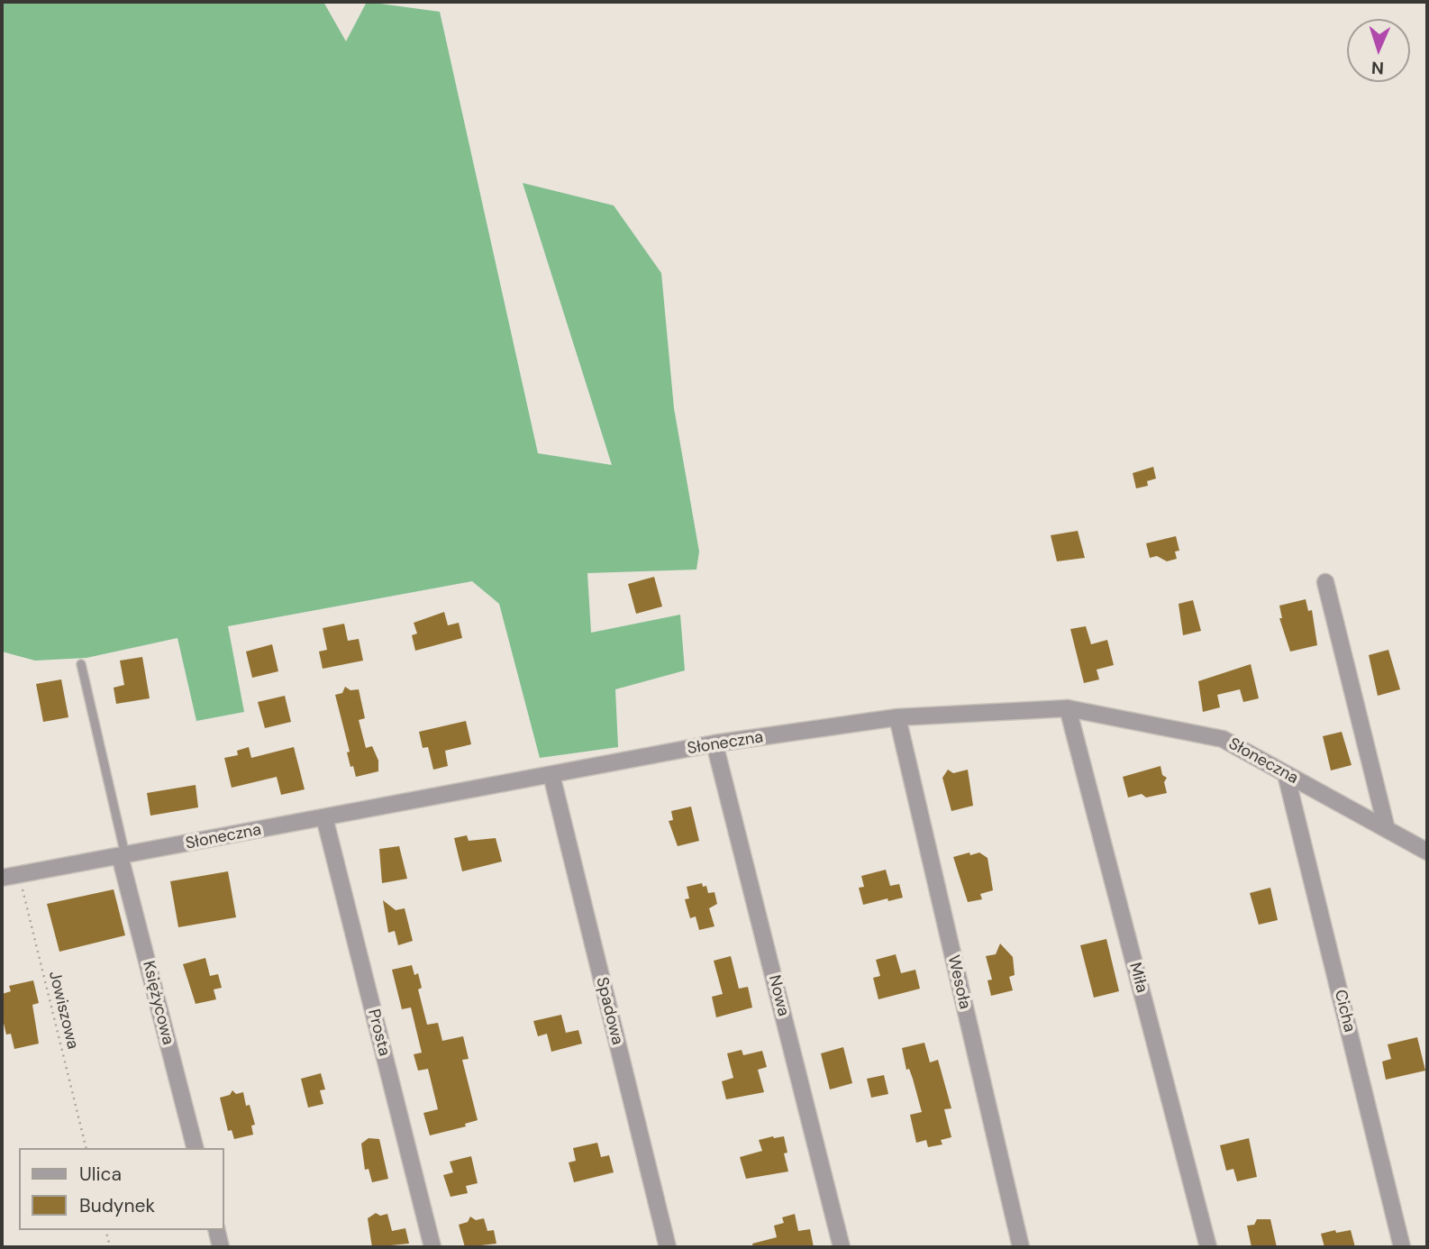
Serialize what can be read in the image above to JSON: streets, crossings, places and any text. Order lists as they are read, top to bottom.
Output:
{
  "streets": {
    "street": [
      "Słoneczna",
      "Miła",
      "Wesoła",
      "Nowa",
      "Księżycowa",
      "Spadowa",
      "Cicha",
      "Prosta"
    ],
    "path": ["Jowiszowa"]
  },
  "crossings": [
    ["Słoneczna", "Miła"],
    ["Słoneczna", "Wesoła"],
    ["Słoneczna", "Nowa"],
    ["Słoneczna", "Księżycowa"],
    ["Słoneczna", "Jowiszowa"],
    ["Słoneczna", "Spadowa"],
    ["Słoneczna", "Cicha"],
    ["Słoneczna", "Prosta"]
  ],
  "legend": ["Ulica", "Budynek"],
  "north": "bottom"
}
